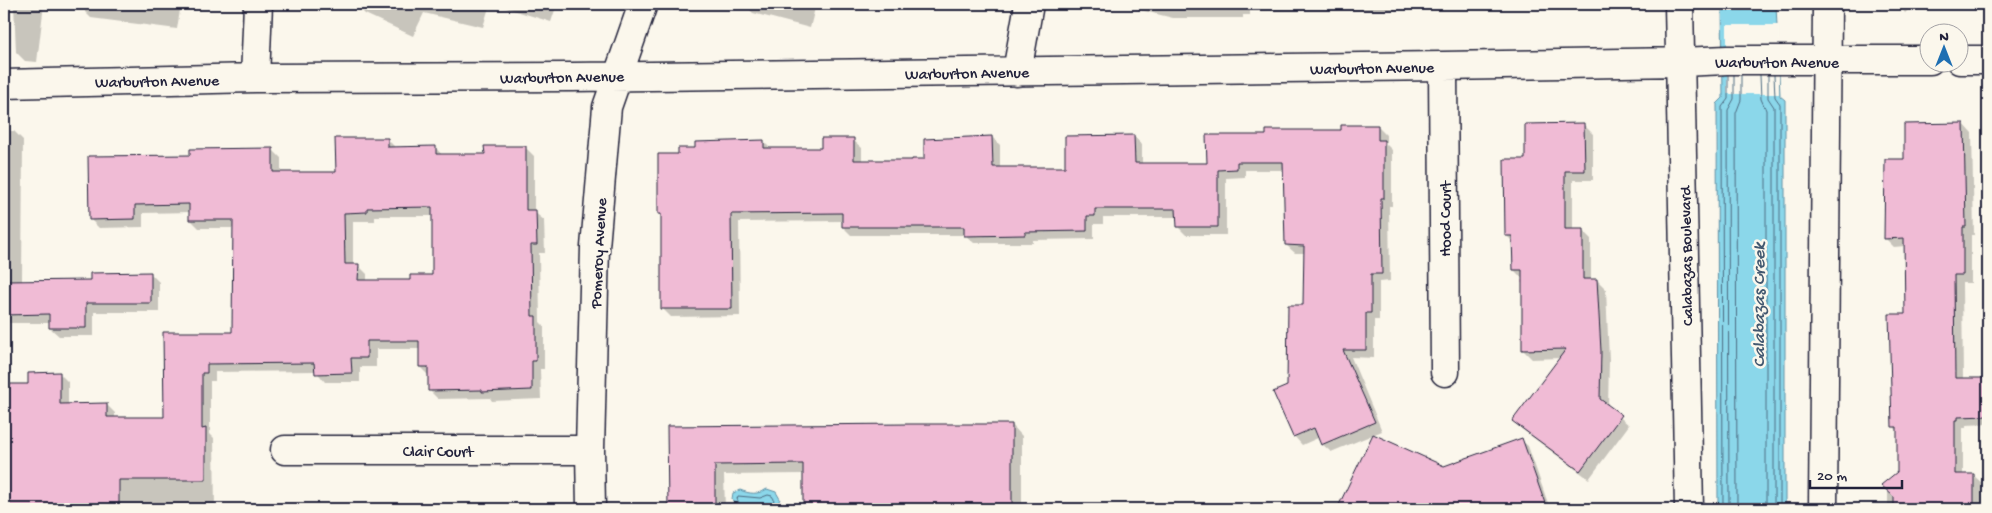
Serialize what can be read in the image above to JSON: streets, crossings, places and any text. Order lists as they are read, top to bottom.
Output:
{
  "streets": {
    "street": [
      "Warburton Avenue",
      "Hood Court",
      "Pomeroy Avenue",
      "Calabazas Boulevard",
      "Clair Court"
    ]
  },
  "crossings": [
    ["Warburton Avenue", "Hood Court"],
    ["Warburton Avenue", "Pomeroy Avenue"],
    ["Warburton Avenue", "Calabazas Boulevard"],
    ["Pomeroy Avenue", "Clair Court"]
  ],
  "water": ["Calabazas Creek"],
  "scale_bar": "20 m",
  "north": "top"
}
